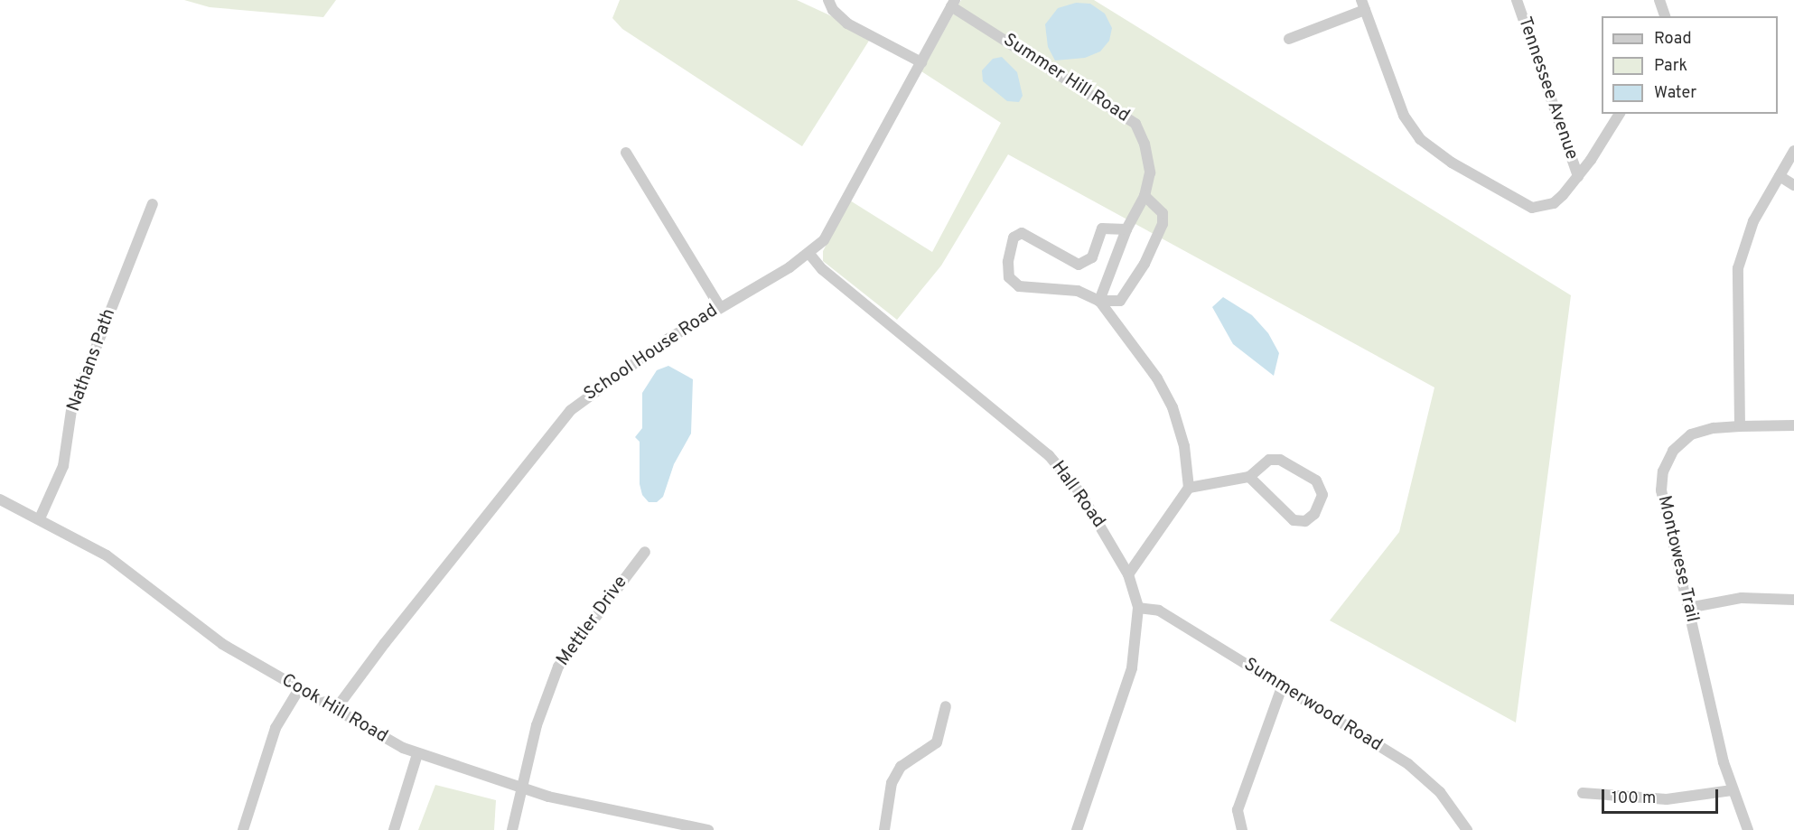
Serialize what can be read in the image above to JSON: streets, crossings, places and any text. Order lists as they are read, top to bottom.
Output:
{
  "streets": {
    "street": [
      "Summer Hill Road",
      "Tennessee Avenue",
      "School House Road",
      "Nathans Path",
      "Hall Road",
      "Montowese Trail",
      "Mettler Drive",
      "Summerwood Road",
      "Cook Hill Road"
    ]
  },
  "crossings": [
    ["Summer Hill Road", "School House Road"],
    ["School House Road", "Hall Road"],
    ["School House Road", "Cook Hill Road"],
    ["Nathans Path", "Cook Hill Road"],
    ["Hall Road", "Summerwood Road"],
    ["Mettler Drive", "Cook Hill Road"]
  ],
  "legend": ["Road", "Park", "Water"],
  "scale_bar": "100 m"
}
